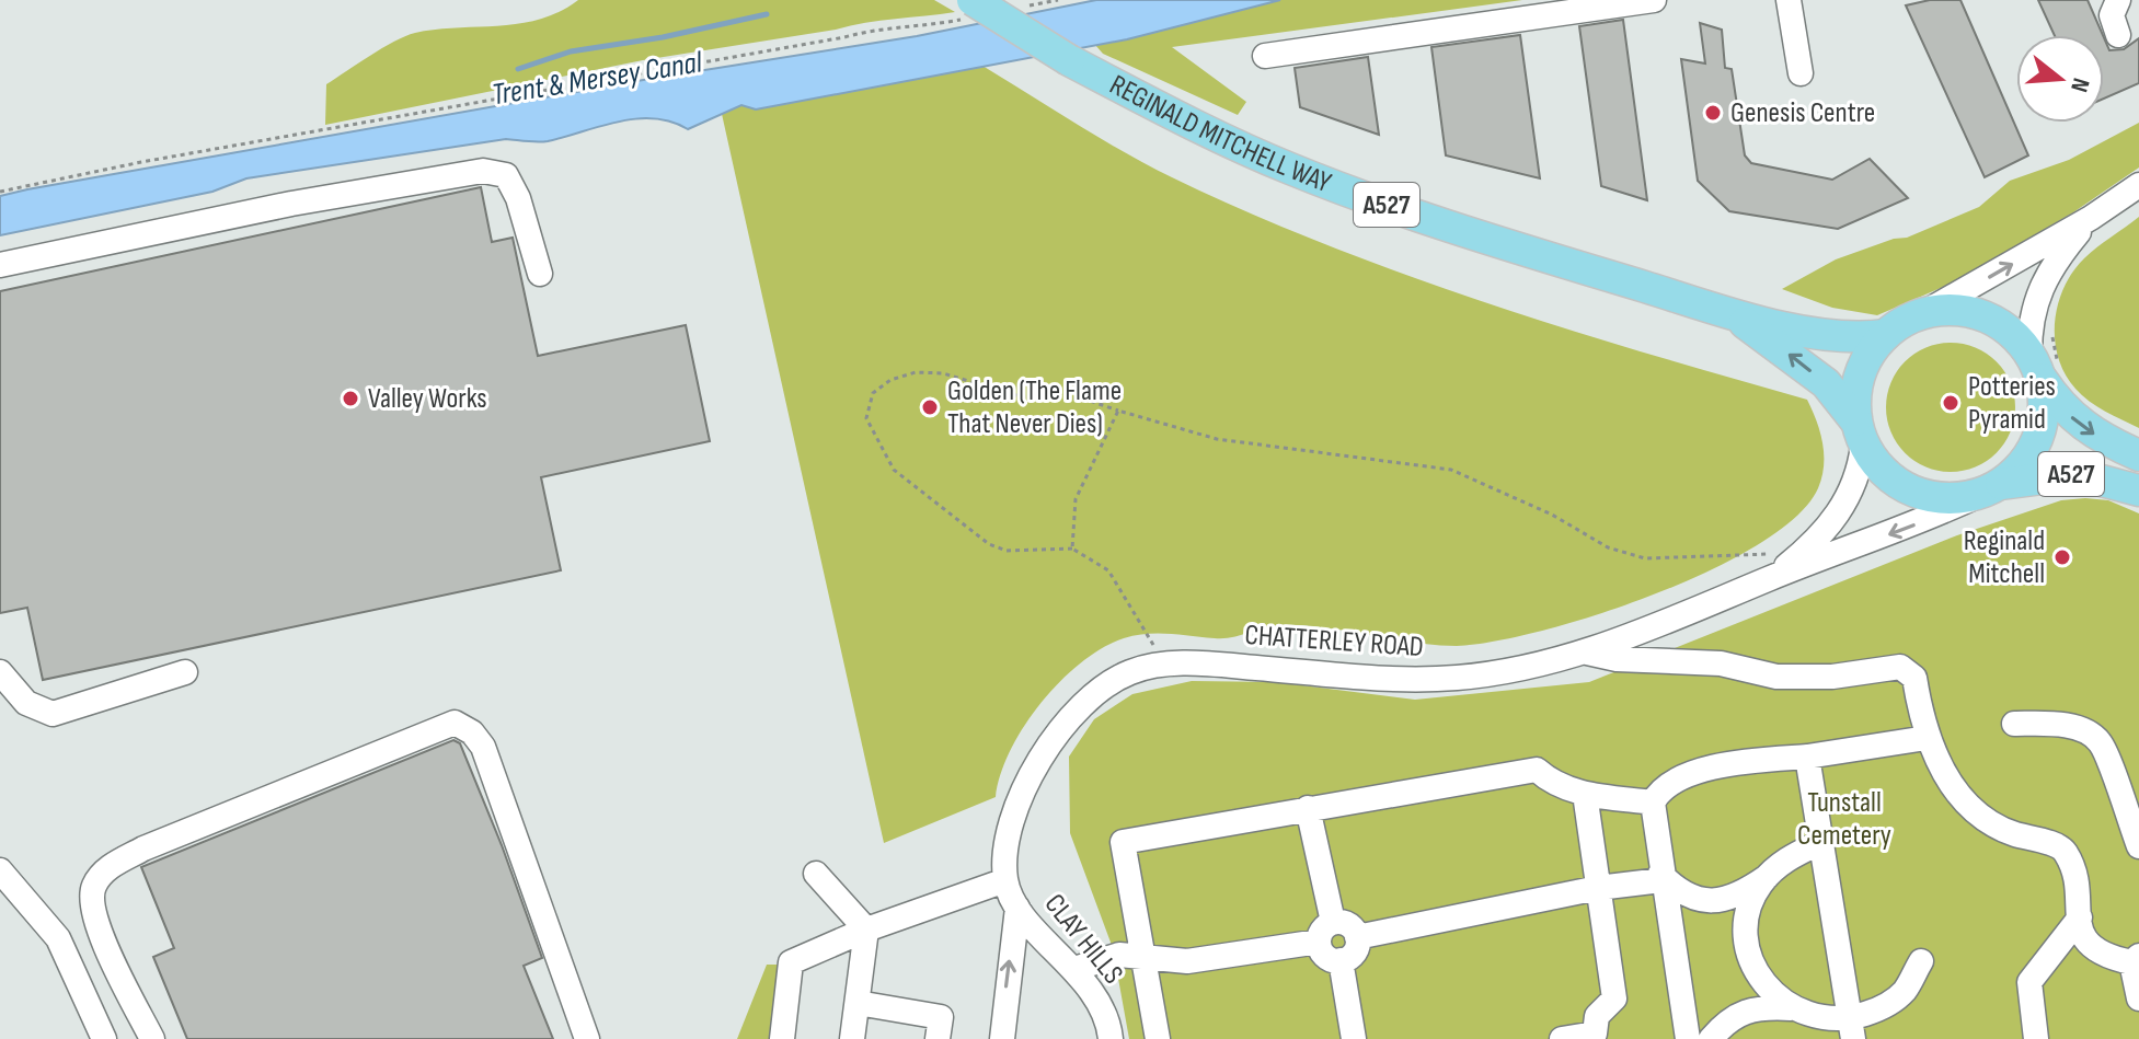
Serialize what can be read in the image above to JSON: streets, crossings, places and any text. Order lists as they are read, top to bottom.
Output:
{
  "streets": {
    "main road": ["REGINALD MITCHELL WAY", "A527"],
    "street": ["CHATTERLEY ROAD", "CLAY HILLS"]
  },
  "crossings": [
    ["REGINALD MITCHELL WAY", "A527"],
    ["REGINALD MITCHELL WAY", "CHATTERLEY ROAD"],
    ["A527", "CHATTERLEY ROAD"],
    ["CHATTERLEY ROAD", "CLAY HILLS"]
  ],
  "water": ["Trent & Mersey Canal"],
  "parks": ["Tunstall Cemetery"],
  "places": [
    "Genesis Centre",
    "Valley Works",
    "Potteries Pyramid",
    "Golden (The Flame That Never Dies)",
    "Reginald Mitchell"
  ],
  "north": "right"
}
